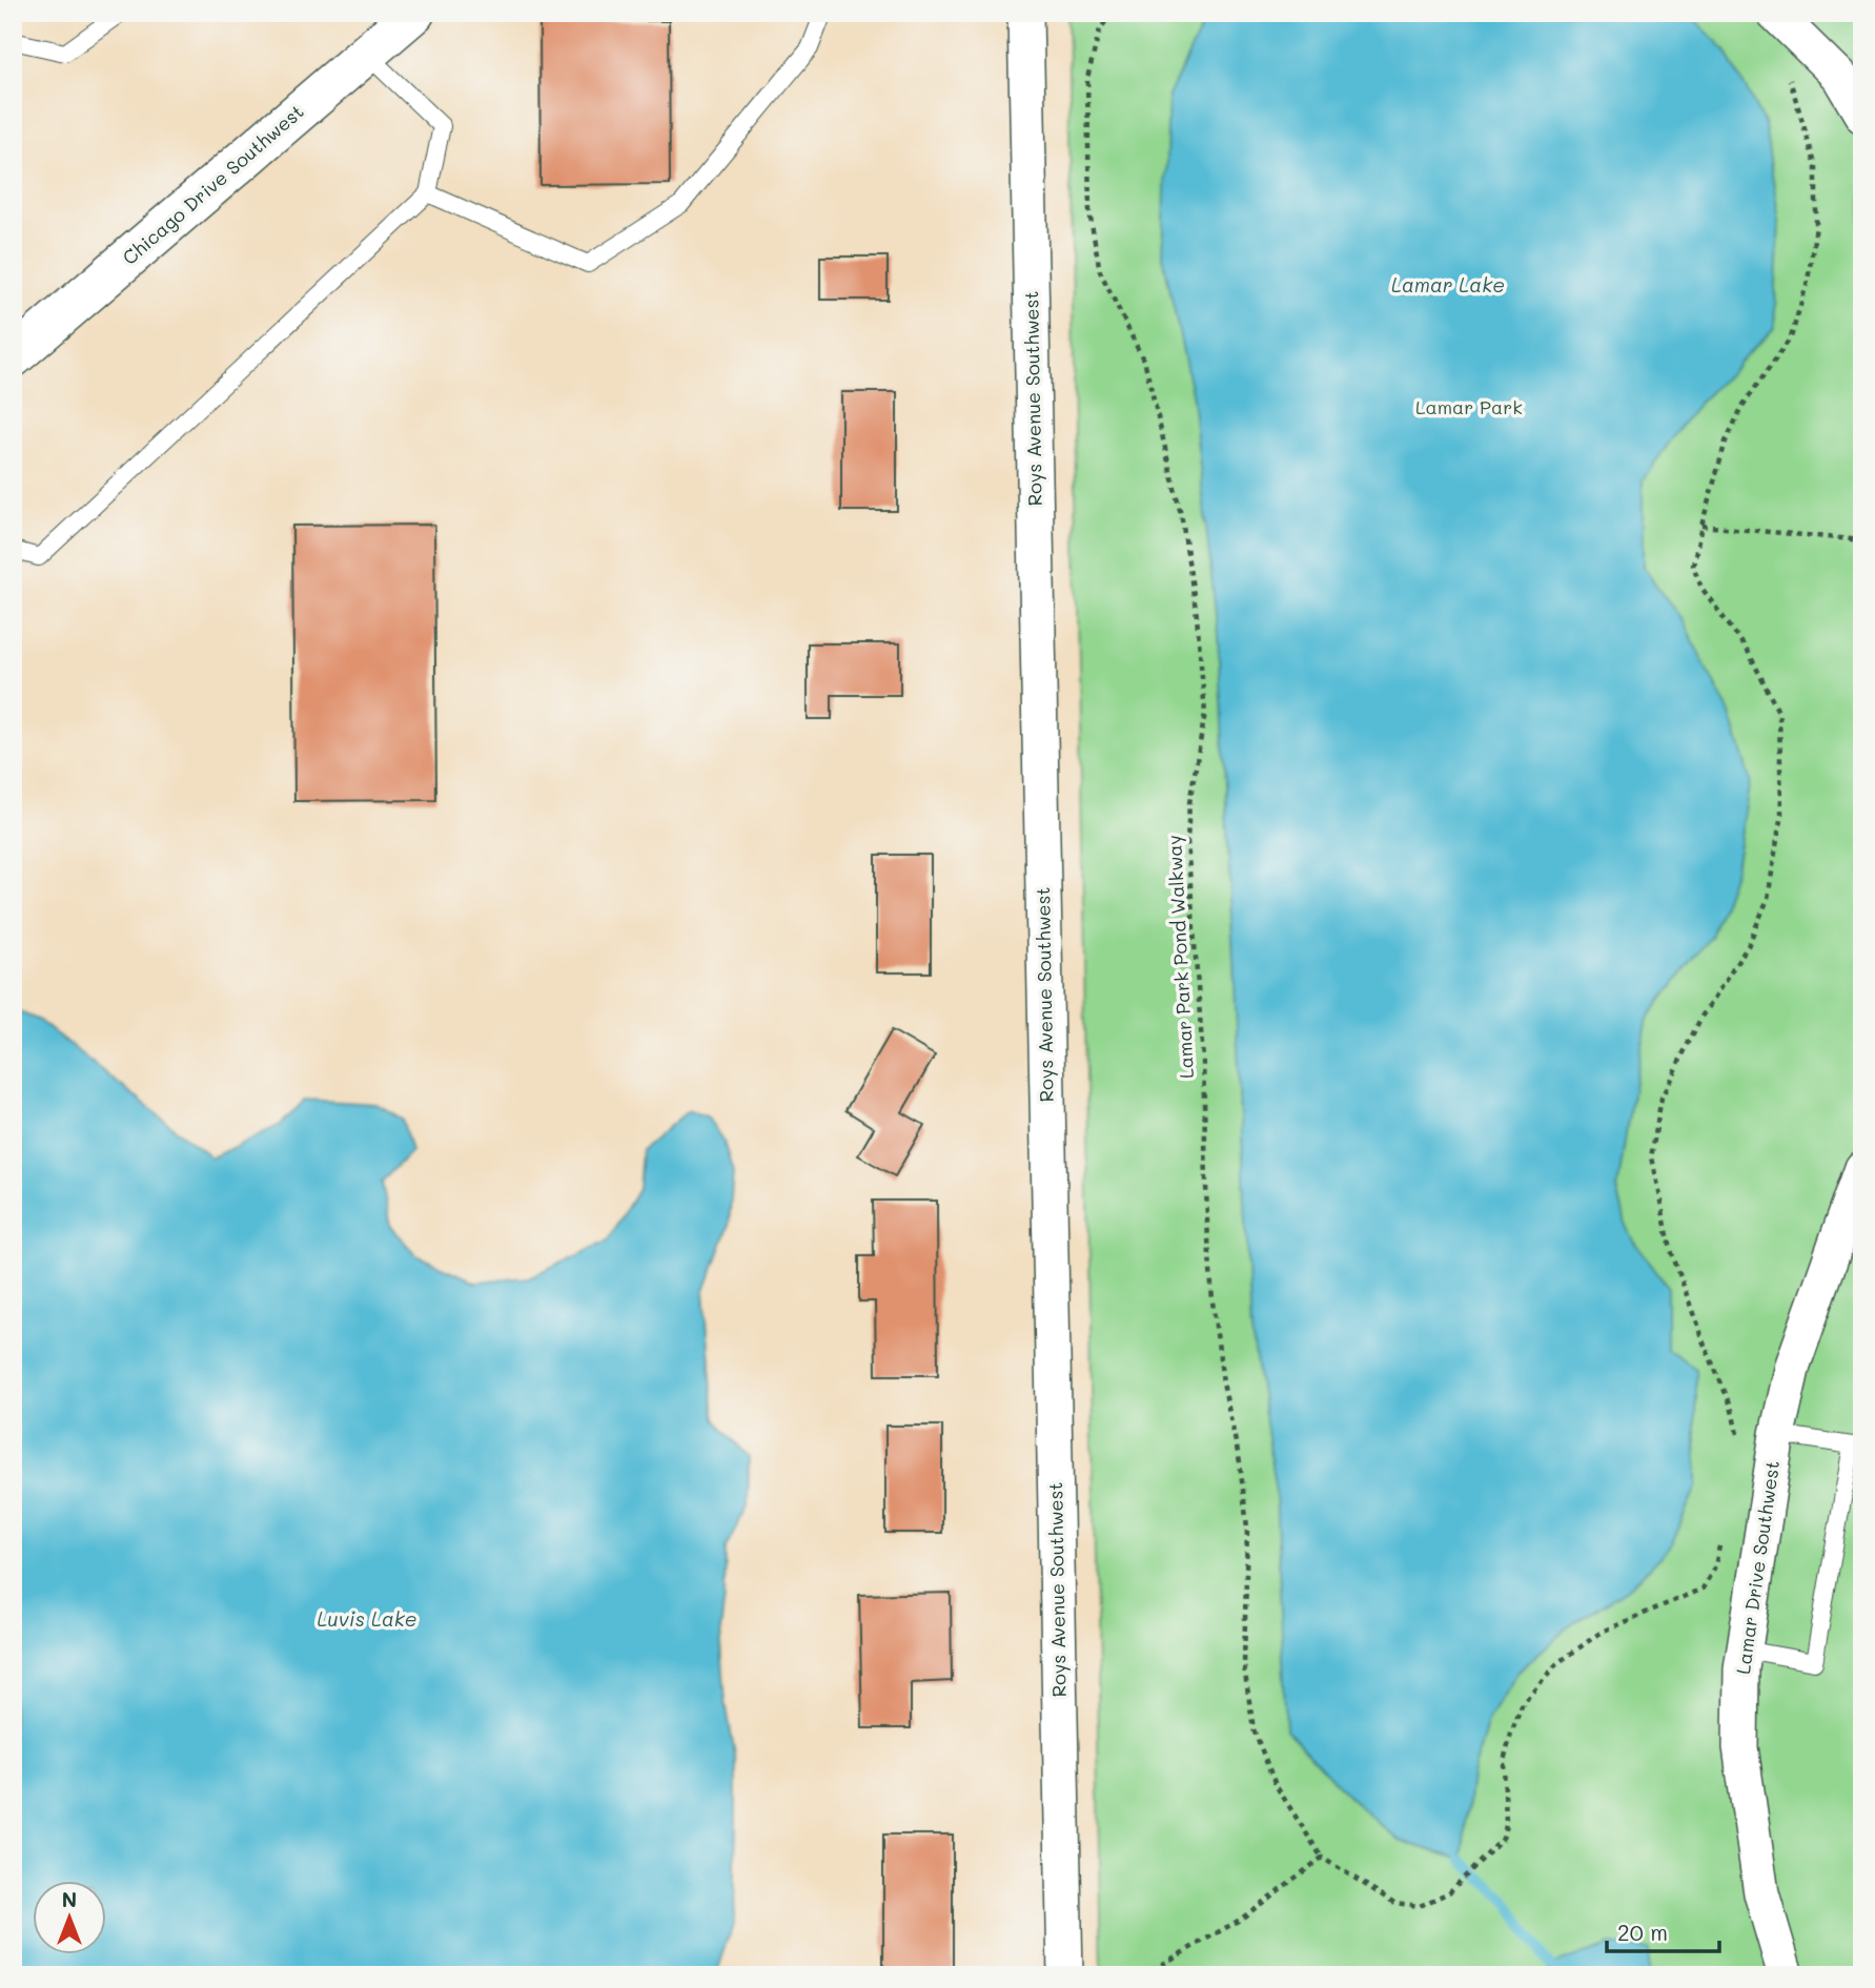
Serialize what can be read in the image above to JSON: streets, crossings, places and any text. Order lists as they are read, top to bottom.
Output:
{
  "streets": {
    "main road": ["Chicago Drive Southwest"],
    "street": ["Roys Avenue Southwest", "Lamar Drive Southwest"],
    "path": ["Lamar Park Pond Walkway"]
  },
  "water": ["Lamar Lake", "Luvis Lake"],
  "parks": ["Lamar Park"],
  "scale_bar": "20 m",
  "north": "top"
}
